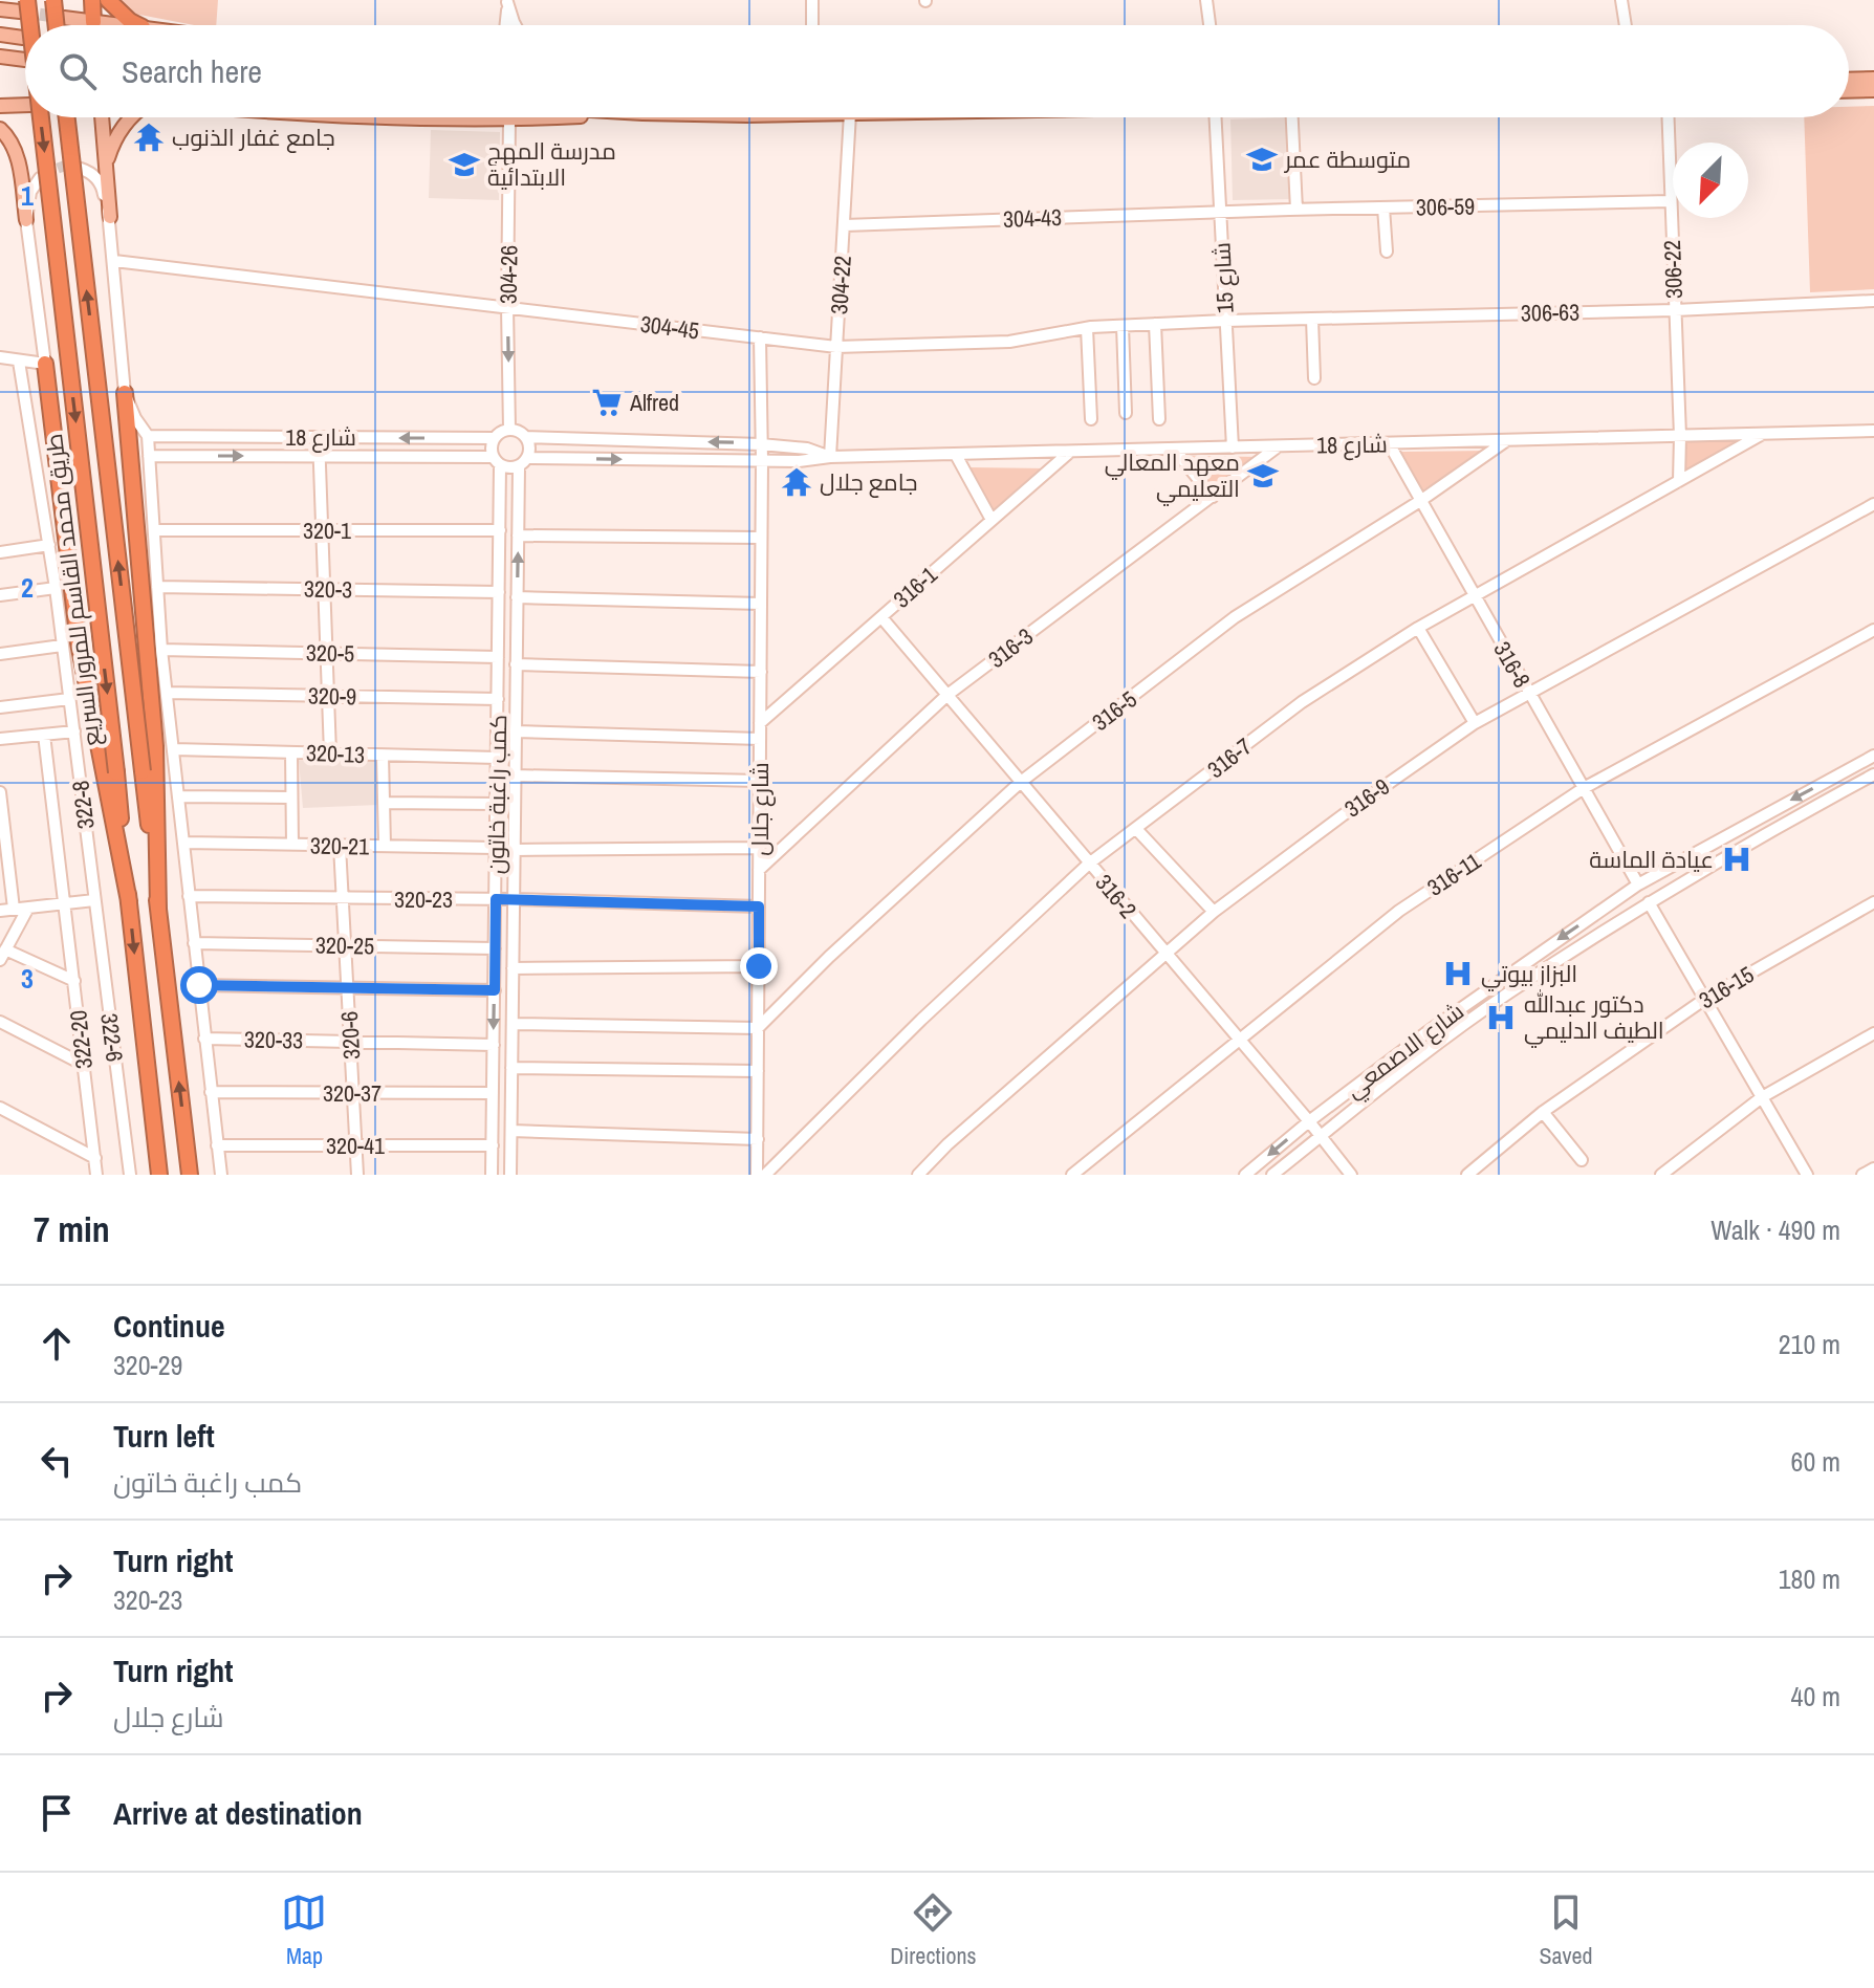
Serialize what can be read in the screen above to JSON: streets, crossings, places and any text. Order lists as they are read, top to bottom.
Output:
{
  "streets": {
    "highway": ["طريق محمد القاسم للمرور السريع"],
    "street": [
      "306-59",
      "304-43",
      "306-22",
      "304-26",
      "شارع 15",
      "304-22",
      "306-63",
      "304-45",
      "شارع 18",
      "320-1",
      "316-1",
      "320-3",
      "316-3",
      "320-5",
      "316-8",
      "320-9",
      "316-5",
      "320-13",
      "316-7",
      "كمب راغبة خاتون",
      "316-9",
      "322-8",
      "شارع جلال",
      "320-21",
      "316-11",
      "316-2",
      "320-23",
      "320-25",
      "316-15",
      "320-6",
      "322-6",
      "322-20",
      "320-33",
      "شارع الاصمعي",
      "320-37",
      "320-41"
    ]
  },
  "crossings": [
    ["306-59", "304-43"],
    ["306-59", "306-22"],
    ["306-59", "شارع 15"],
    ["304-43", "شارع 15"],
    ["304-43", "304-22"],
    ["306-22", "306-63"],
    ["306-22", "شارع 18"],
    ["306-22", "316-7"],
    ["304-26", "304-45"],
    ["304-26", "شارع 18"],
    ["304-26", "كمب راغبة خاتون"],
    ["شارع 15", "306-63"],
    ["شارع 15", "304-45"],
    ["شارع 15", "شارع 18"],
    ["304-22", "304-45"],
    ["304-22", "شارع 18"],
    ["306-63", "304-45"],
    ["304-45", "شارع جلال"],
    ["شارع 18", "316-1"],
    ["شارع 18", "316-3"],
    ["شارع 18", "316-8"],
    ["شارع 18", "316-5"],
    ["شارع 18", "316-7"],
    ["شارع 18", "كمب راغبة خاتون"],
    ["شارع 18", "شارع جلال"],
    ["320-1", "كمب راغبة خاتون"],
    ["316-1", "شارع جلال"],
    ["316-1", "316-2"],
    ["320-3", "كمب راغبة خاتون"],
    ["316-3", "شارع جلال"],
    ["316-3", "316-2"],
    ["320-5", "كمب راغبة خاتون"],
    ["316-8", "316-5"],
    ["316-8", "316-7"],
    ["316-8", "316-9"],
    ["316-8", "316-11"],
    ["316-8", "شارع الاصمعي"],
    ["320-9", "كمب راغبة خاتون"],
    ["316-5", "شارع جلال"],
    ["316-5", "316-2"],
    ["320-13", "كمب راغبة خاتون"],
    ["316-7", "316-2"],
    ["كمب راغبة خاتون", "320-21"],
    ["كمب راغبة خاتون", "320-23"],
    ["كمب راغبة خاتون", "320-25"],
    ["كمب راغبة خاتون", "320-33"],
    ["كمب راغبة خاتون", "320-37"],
    ["كمب راغبة خاتون", "320-41"],
    ["316-9", "316-2"],
    ["322-8", "322-6"],
    ["شارع جلال", "320-23"],
    ["320-21", "320-6"],
    ["316-11", "316-2"],
    ["316-2", "شارع الاصمعي"],
    ["320-23", "320-6"],
    ["320-25", "320-6"],
    ["320-6", "320-33"],
    ["320-6", "320-37"],
    ["320-6", "320-41"]
  ],
  "one_way": ["304-26"],
  "places": {
    "temple": ["جامع غفار الذنوب", "جامع جلال"],
    "school or university": ["متوسطة عمر", "مدرسة المهج الابتدائية", "معهد المعالي التعليمي"],
    "supermarket": ["Alfred"],
    "hospital": ["عيادة الماسة", "البزاز بيوتي", "دكتور عبدالله الطيف الدليمي"]
  },
  "north": "bottom left",
  "page": {
    "search": "Search here",
    "heading": ["7 min", "Walk · 490 m"],
    "list": [
      ["Continue", "320-29", "210 m"],
      ["Turn left", "كمب راغبة خاتون", "60 m"],
      ["Turn right", "320-23", "180 m"],
      ["Turn right", "شارع جلال", "40 m"],
      "Arrive at destination"
    ],
    "nav": ["Map", "Directions", "Saved"]
  },
  "grid": {
    "rows": ["1", "2", "3"]
  }
}
